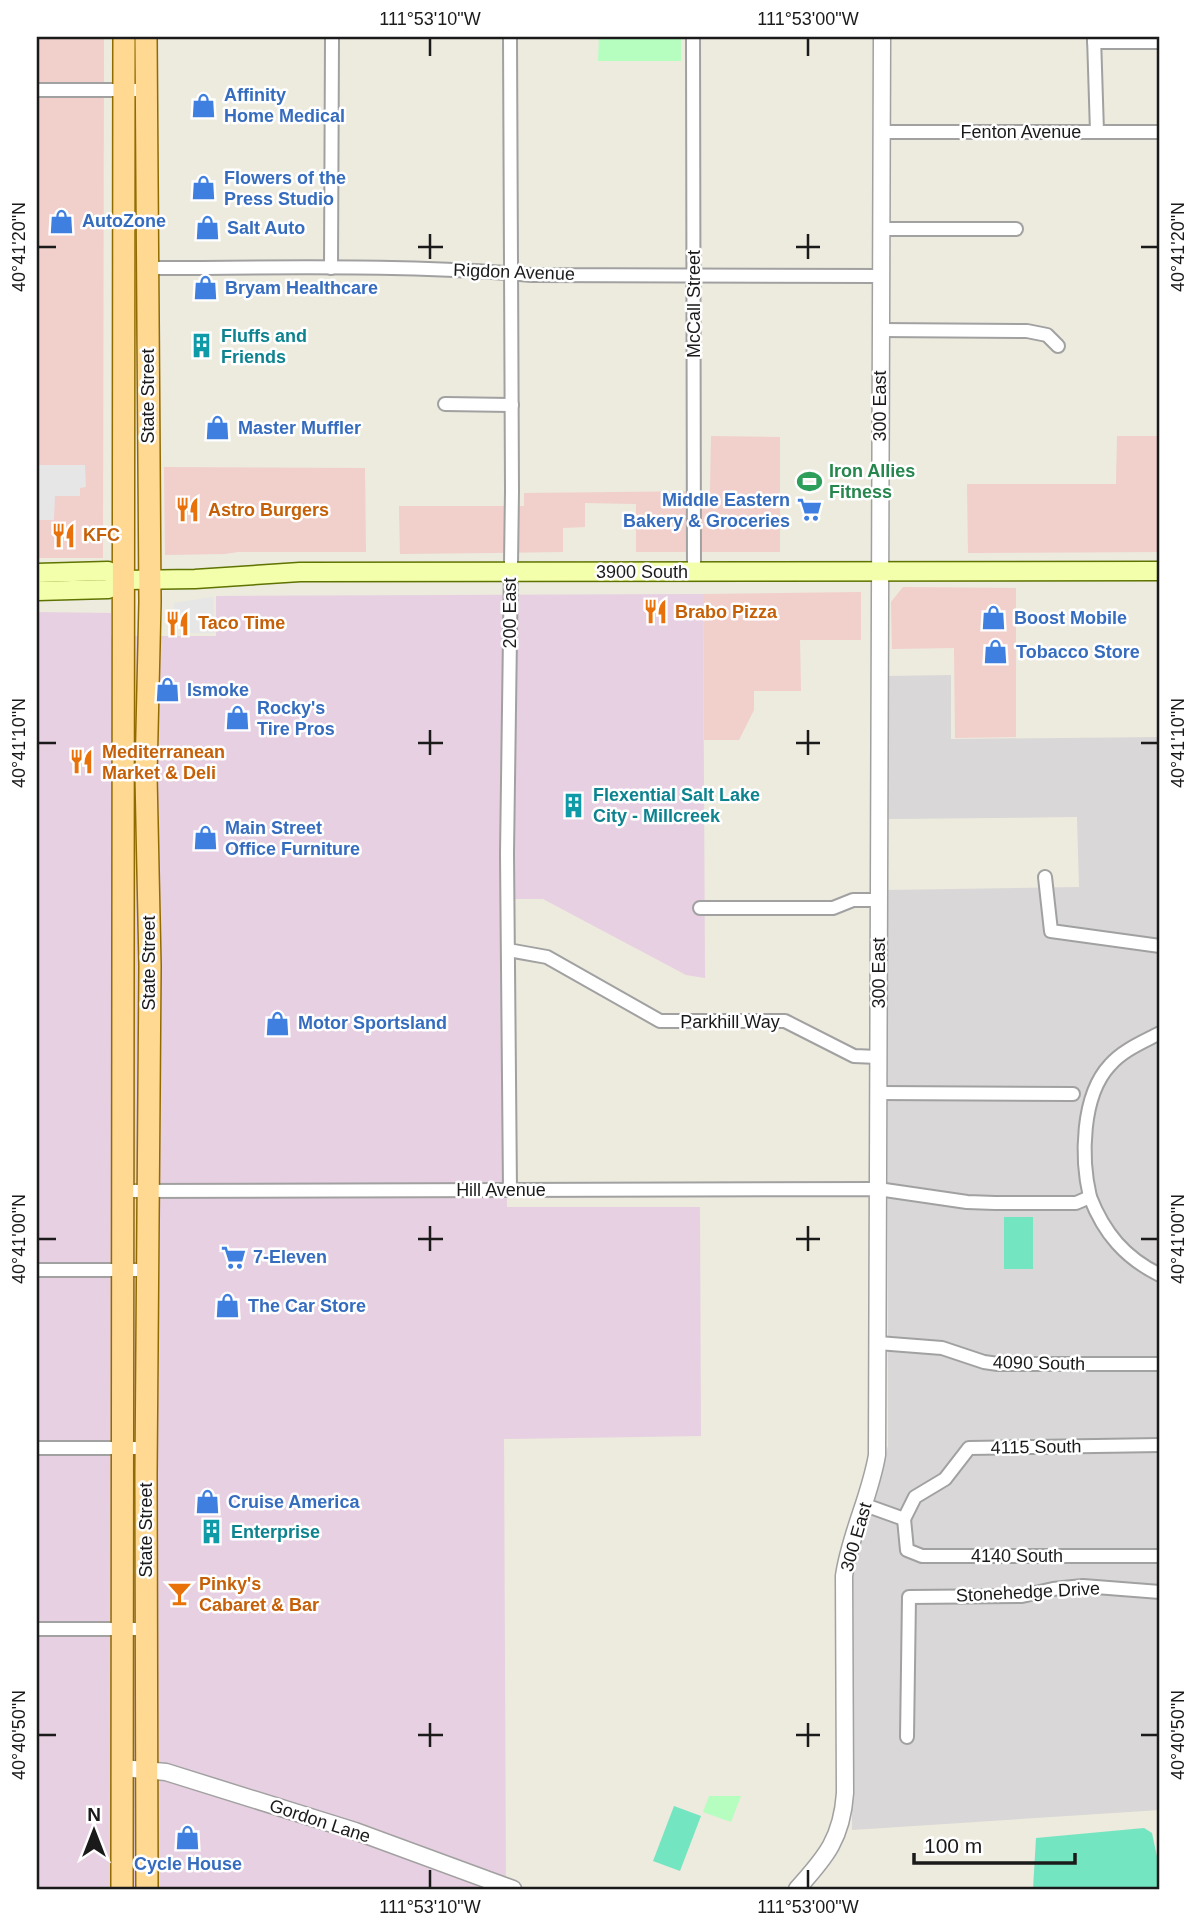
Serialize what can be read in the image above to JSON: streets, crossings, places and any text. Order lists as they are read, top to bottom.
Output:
{
  "streets": {
    "main road": ["State Street", "3900 South"],
    "street": [
      "Fenton Avenue",
      "Rigdon Avenue",
      "McCall Street",
      "300 East",
      "200 East",
      "Parkhill Way",
      "Hill Avenue",
      "4090 South",
      "4115 South",
      "4140 South",
      "Stonehedge Drive",
      "Gordon Lane"
    ]
  },
  "crossings": [
    ["Fenton Avenue", "300 East"],
    ["Rigdon Avenue", "McCall Street"],
    ["Rigdon Avenue", "State Street"],
    ["Rigdon Avenue", "300 East"],
    ["Rigdon Avenue", "200 East"],
    ["McCall Street", "3900 South"],
    ["State Street", "3900 South"],
    ["State Street", "Hill Avenue"],
    ["State Street", "Gordon Lane"],
    ["300 East", "3900 South"],
    ["300 East", "Parkhill Way"],
    ["300 East", "Hill Avenue"],
    ["300 East", "4090 South"],
    ["3900 South", "200 East"],
    ["200 East", "Parkhill Way"],
    ["200 East", "Hill Avenue"],
    ["4115 South", "4140 South"]
  ],
  "places": {
    "shop": [
      "Affinity Home Medical",
      "Flowers of the Press Studio",
      "AutoZone",
      "Salt Auto",
      "Bryam Healthcare",
      "Master Muffler",
      "Boost Mobile",
      "Tobacco Store",
      "Ismoke",
      "Rocky's Tire Pros",
      "Main Street Office Furniture",
      "Motor Sportsland",
      "The Car Store",
      "Cruise America",
      "Cycle House"
    ],
    "building": ["Fluffs and Friends", "Flexential Salt Lake City - Millcreek", "Enterprise"],
    "sports": ["Iron Allies Fitness"],
    "restaurant": [
      "Astro Burgers",
      "KFC",
      "Brabo Pizza",
      "Taco Time",
      "Mediterranean Market & Deli"
    ],
    "supermarket": ["Middle Eastern Bakery & Groceries", "7-Eleven"],
    "bar": ["Pinky's Cabaret & Bar"]
  },
  "scale_bar": "100 m",
  "north": "top",
  "coordinates": [
    "111°53'10\"W",
    "111°53'00\"W",
    "40°41'20\"N",
    "40°41'10\"N",
    "40°41'00\"N",
    "40°40'50\"N"
  ]
}
